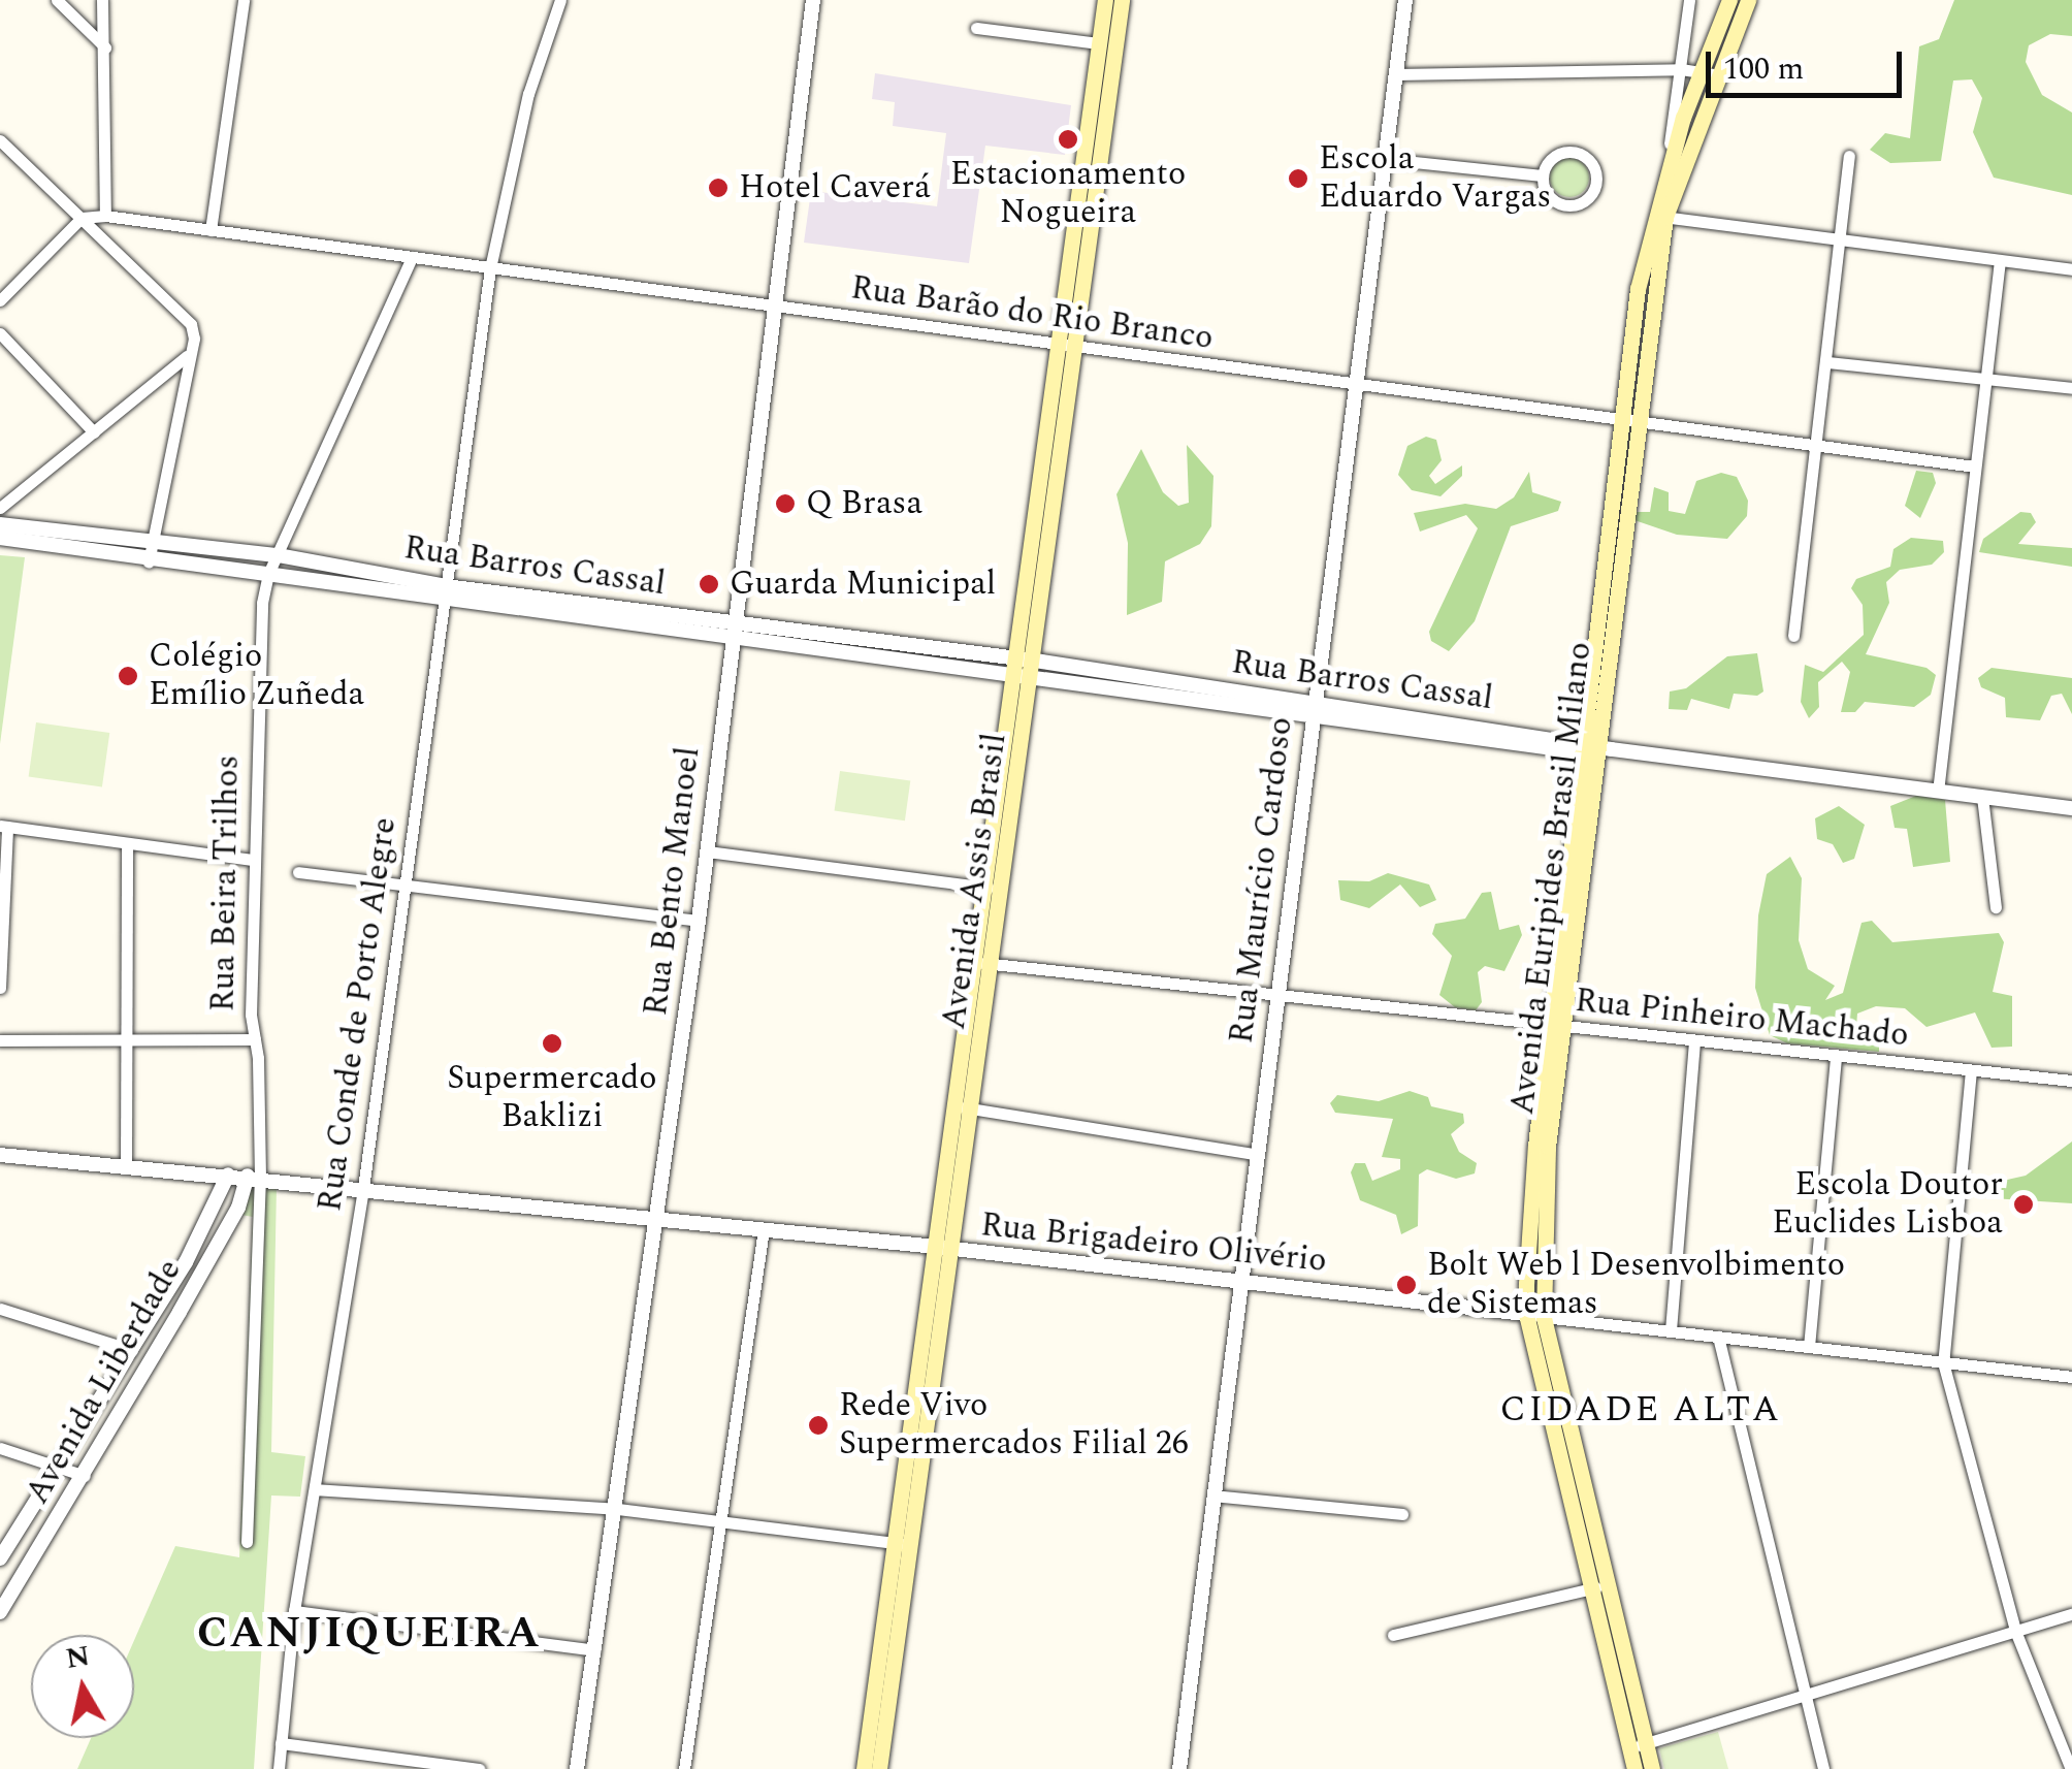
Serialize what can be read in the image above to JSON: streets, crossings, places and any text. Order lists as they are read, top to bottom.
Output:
{
  "streets": {
    "main road": ["Avenida Euripides Brasil Milano", "Avenida Assis Brasil"],
    "street": [
      "Rua Barão do Rio Branco",
      "Rua Barros Cassal",
      "Rua Maurício Cardoso",
      "Rua Bento Manoel",
      "Rua Beira Trilhos",
      "Rua Conde de Porto Alegre",
      "Rua Pinheiro Machado",
      "Rua Brigadeiro Olivério",
      "Avenida Liberdade"
    ]
  },
  "crossings": [
    ["Rua Barão do Rio Branco", "Avenida Euripides Brasil Milano"],
    ["Rua Barão do Rio Branco", "Rua Maurício Cardoso"],
    ["Rua Barão do Rio Branco", "Rua Bento Manoel"],
    ["Rua Barão do Rio Branco", "Avenida Assis Brasil"],
    ["Rua Barão do Rio Branco", "Rua Beira Trilhos"],
    ["Rua Barão do Rio Branco", "Rua Conde de Porto Alegre"],
    ["Rua Barros Cassal", "Avenida Euripides Brasil Milano"],
    ["Rua Barros Cassal", "Rua Maurício Cardoso"],
    ["Rua Barros Cassal", "Rua Bento Manoel"],
    ["Rua Barros Cassal", "Avenida Assis Brasil"],
    ["Rua Barros Cassal", "Rua Beira Trilhos"],
    ["Rua Barros Cassal", "Rua Conde de Porto Alegre"],
    ["Avenida Euripides Brasil Milano", "Rua Pinheiro Machado"],
    ["Avenida Euripides Brasil Milano", "Rua Brigadeiro Olivério"],
    ["Rua Maurício Cardoso", "Rua Pinheiro Machado"],
    ["Rua Maurício Cardoso", "Rua Brigadeiro Olivério"],
    ["Rua Bento Manoel", "Rua Brigadeiro Olivério"],
    ["Avenida Assis Brasil", "Rua Pinheiro Machado"],
    ["Avenida Assis Brasil", "Rua Brigadeiro Olivério"],
    ["Rua Beira Trilhos", "Rua Brigadeiro Olivério"],
    ["Rua Beira Trilhos", "Avenida Liberdade"],
    ["Rua Conde de Porto Alegre", "Rua Brigadeiro Olivério"],
    ["Rua Brigadeiro Olivério", "Avenida Liberdade"]
  ],
  "districts": ["CIDADE ALTA", "CANJIQUEIRA"],
  "places": [
    "Estacionamento Nogueira",
    "Escola Eduardo Vargas",
    "Hotel Caverá",
    "Q Brasa",
    "Guarda Municipal",
    "Colégio Emílio Zuñeda",
    "Supermercado Baklizi",
    "Escola Doutor Euclides Lisboa",
    "Bolt Web l Desenvolbimento de Sistemas",
    "Rede Vivo Supermercados Filial 26"
  ],
  "scale_bar": "100 m",
  "north": "top"
}
